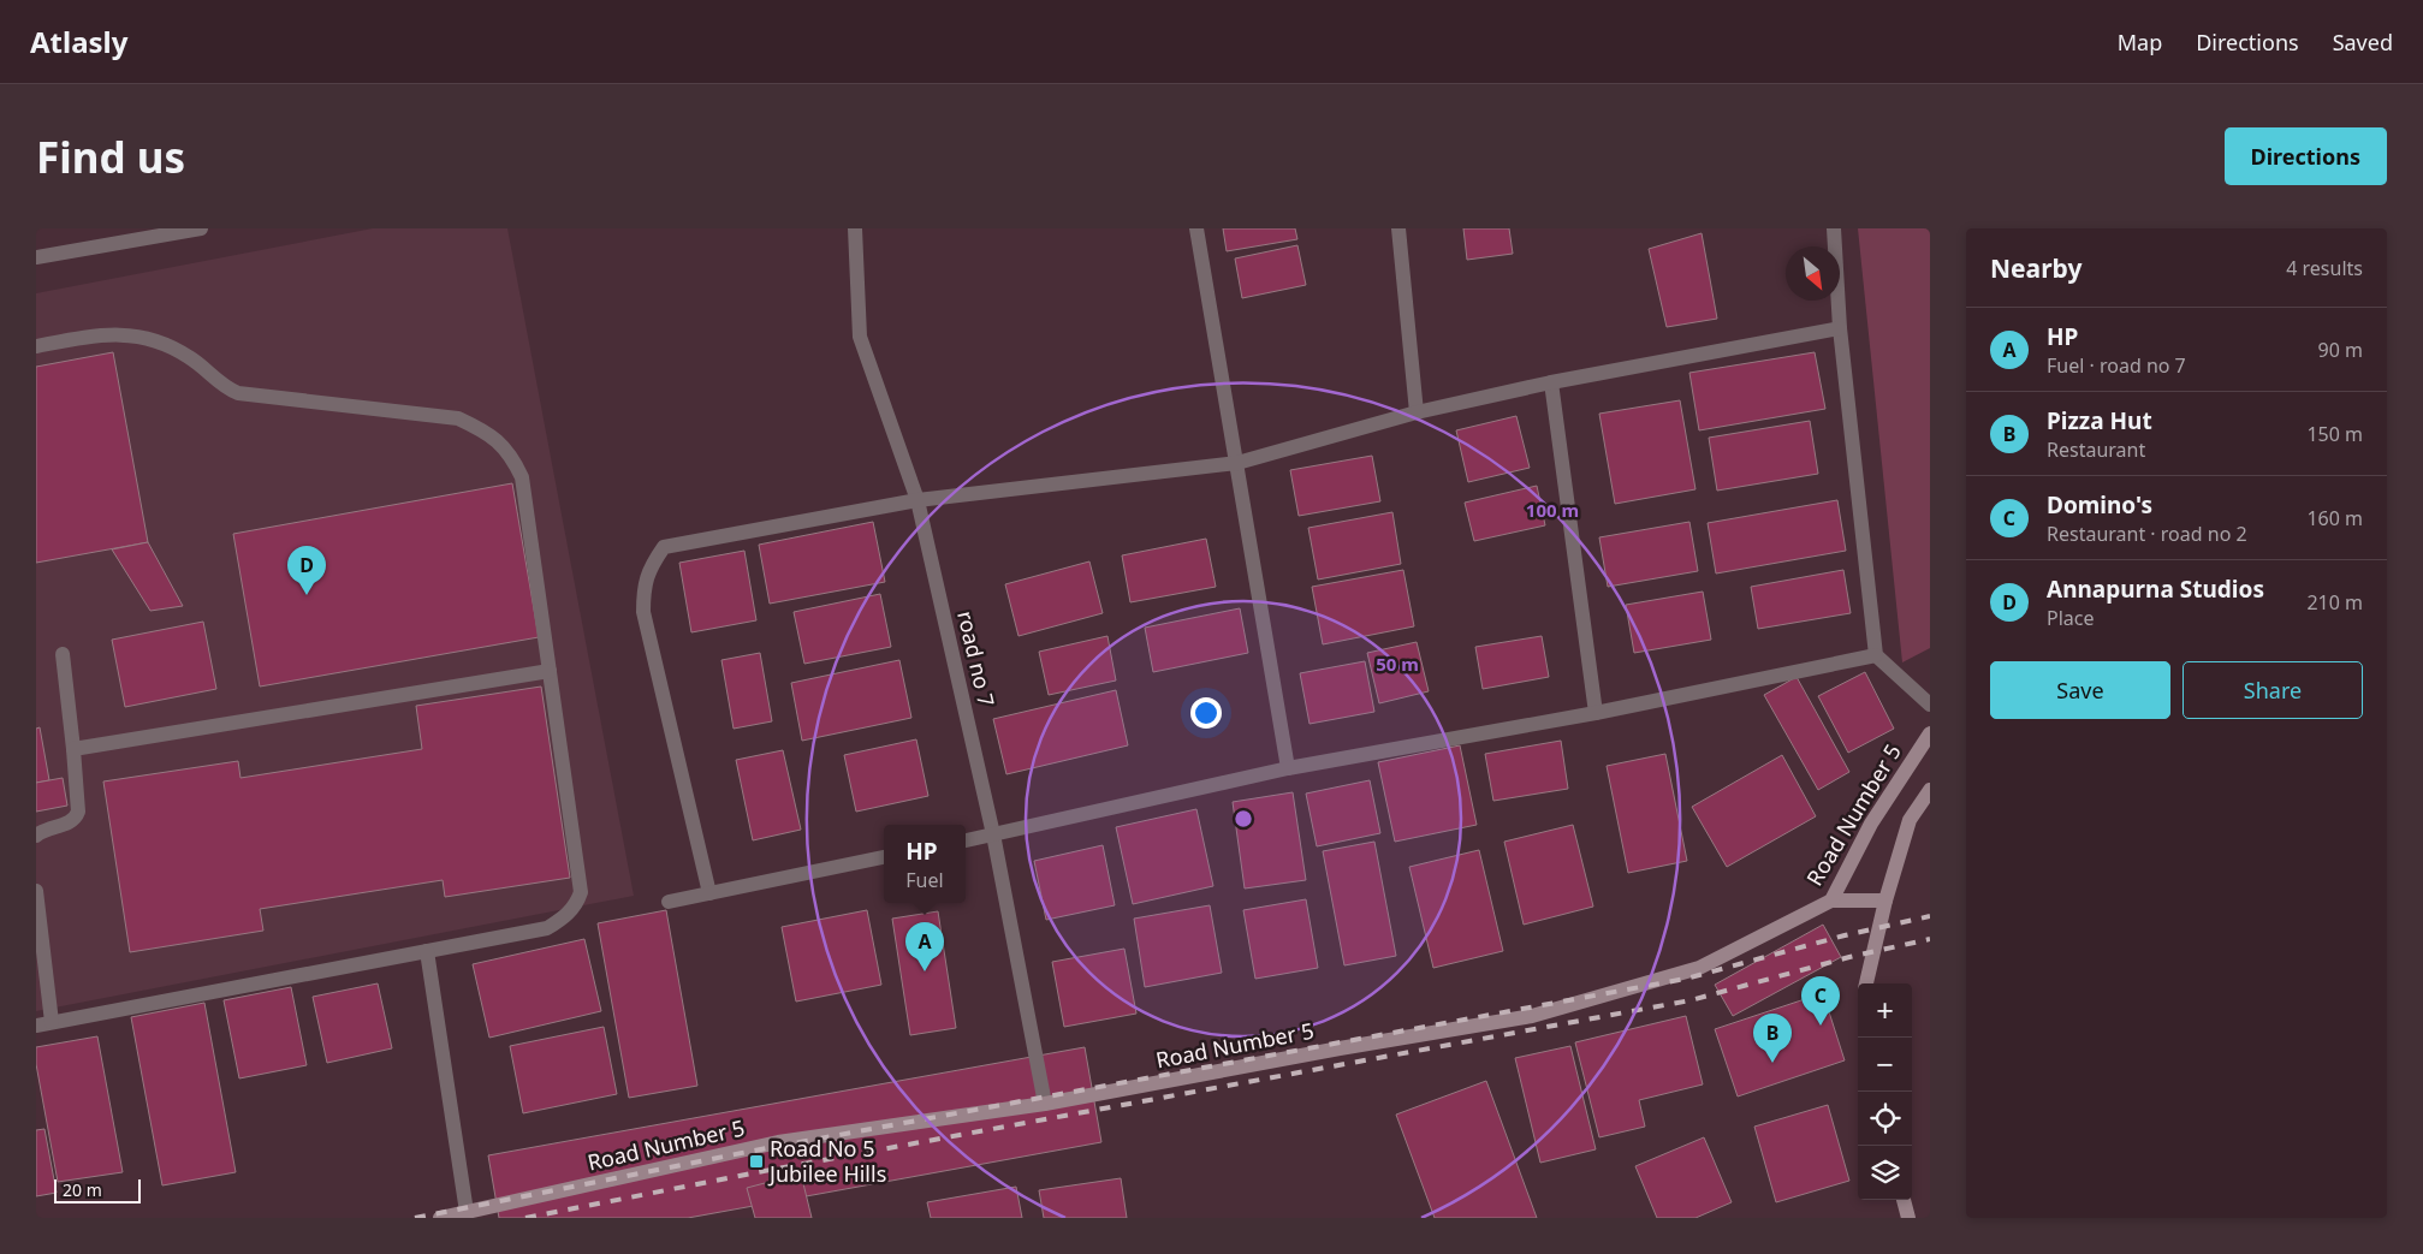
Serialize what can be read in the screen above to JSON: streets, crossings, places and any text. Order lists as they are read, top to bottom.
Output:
{
  "streets": {
    "main road": ["Road Number 5"],
    "street": ["road no 7"]
  },
  "crossings": [
    ["road no 7", "Road Number 5"]
  ],
  "places": {
    "transit": ["Road No 5 Jubilee Hills"]
  },
  "scale_bar": "20 m",
  "north": "bottom right",
  "page": {
    "header": "Atlasly",
    "nav": ["Map", "Directions", "Saved"],
    "buttons": [
      "Directions",
      ["Save", "Share"]
    ],
    "title": "Find us",
    "heading": ["Nearby", "4 results"],
    "list": [
      {
        "mark": "A",
        "name": "HP",
        "note": "Fuel · road no 7",
        "value": "90 m"
      },
      {
        "mark": "B",
        "name": "Pizza Hut",
        "note": "Restaurant",
        "value": "150 m"
      },
      {
        "mark": "C",
        "name": "Domino's",
        "note": "Restaurant · road no 2",
        "value": "160 m"
      },
      {
        "mark": "D",
        "name": "Annapurna Studios",
        "note": "Place",
        "value": "210 m"
      }
    ],
    "pins": [
      "D",
      "A",
      "C",
      "B"
    ],
    "popup": ["HP", "Fuel"],
    "map_buttons": ["+", "−"],
    "scale": "20 m"
  },
  "rings": ["100 m", "50 m"]
}
